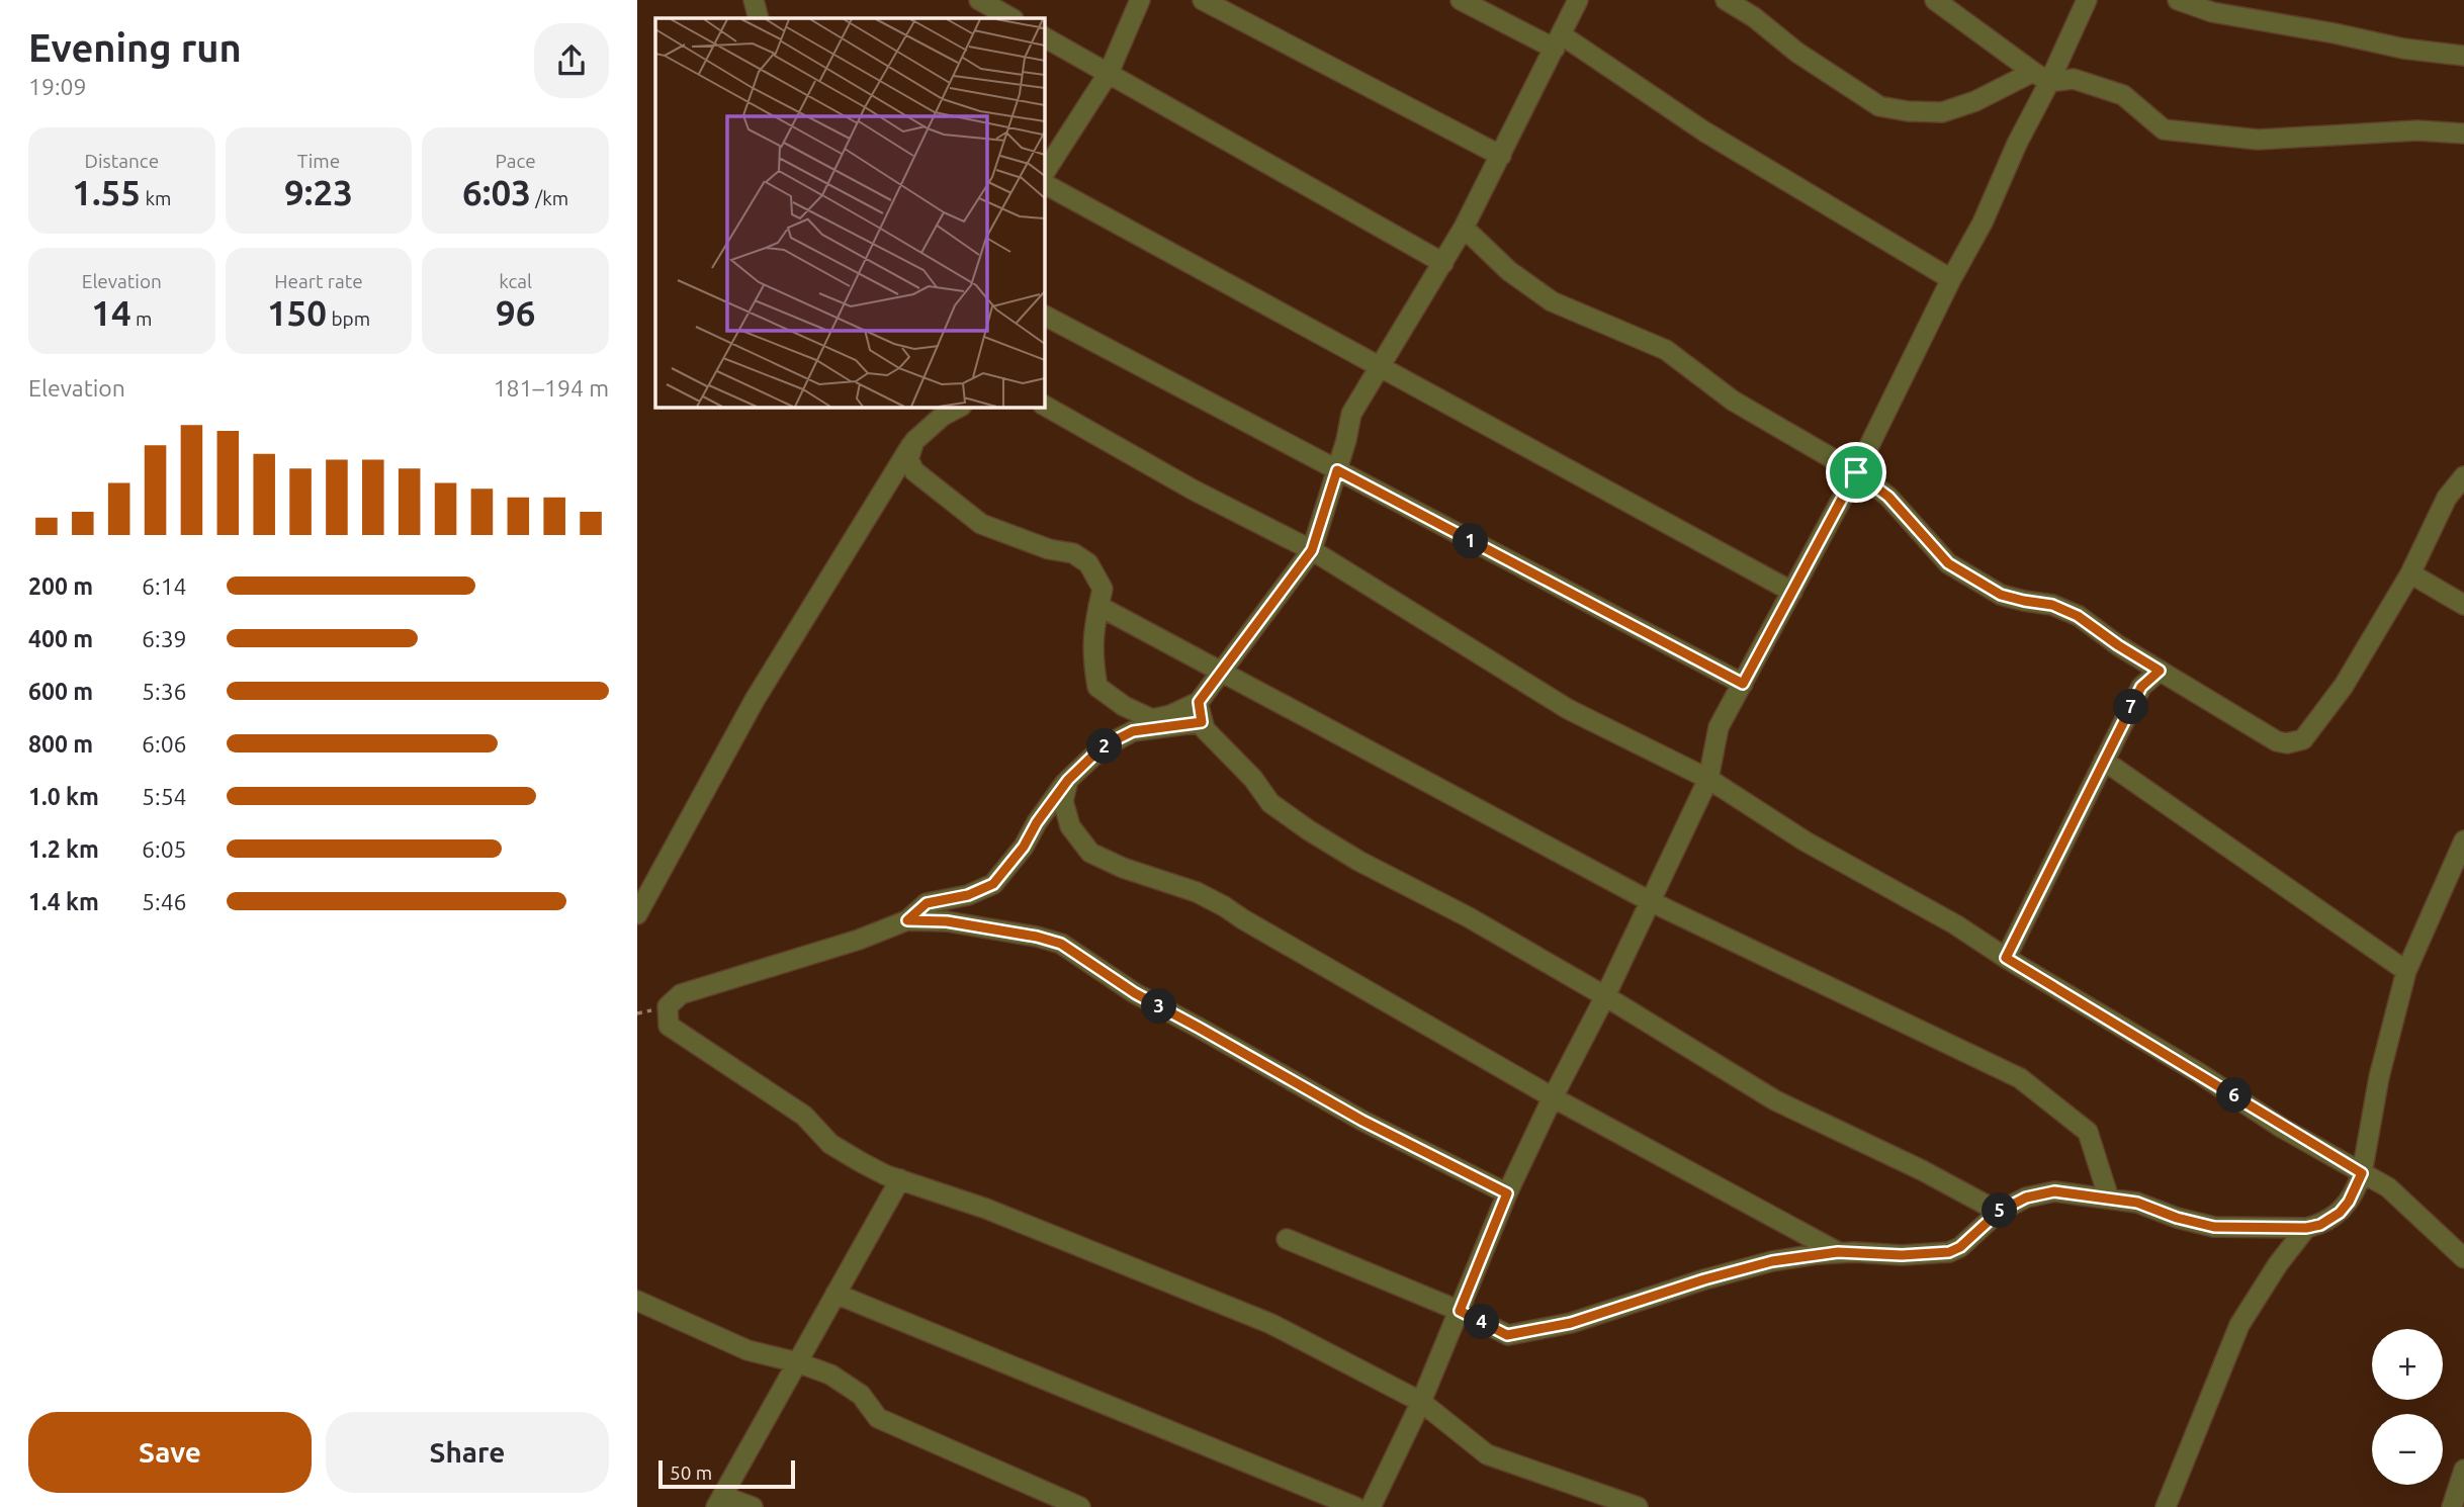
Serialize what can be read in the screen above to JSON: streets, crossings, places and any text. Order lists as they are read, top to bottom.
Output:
{
  "scale_bar": "50 m",
  "page": {
    "heading": ["Evening run", "19:09"],
    "stats": [
      ["Distance", "1.55 km"],
      ["Time", "9:23"],
      ["Pace", "6:03 /km"],
      ["Elevation", "14 m"],
      ["Heart rate", "150 bpm"],
      ["kcal", "96"]
    ],
    "chart": ["Elevation", "181–194 m"],
    "pins": [
      "1",
      "7",
      "2",
      "3",
      "6",
      "5",
      "4"
    ],
    "list": [
      {
        "name": "200 m",
        "note": "6:14"
      },
      {
        "name": "400 m",
        "note": "6:39"
      },
      {
        "name": "600 m",
        "note": "5:36"
      },
      {
        "name": "800 m",
        "note": "6:06"
      },
      {
        "name": "1.0 km",
        "note": "5:54"
      },
      {
        "name": "1.2 km",
        "note": "6:05"
      },
      {
        "name": "1.4 km",
        "note": "5:46"
      }
    ],
    "map_buttons": ["+", "−"],
    "buttons": ["Save", "Share"],
    "scale": "50 m"
  }
}
